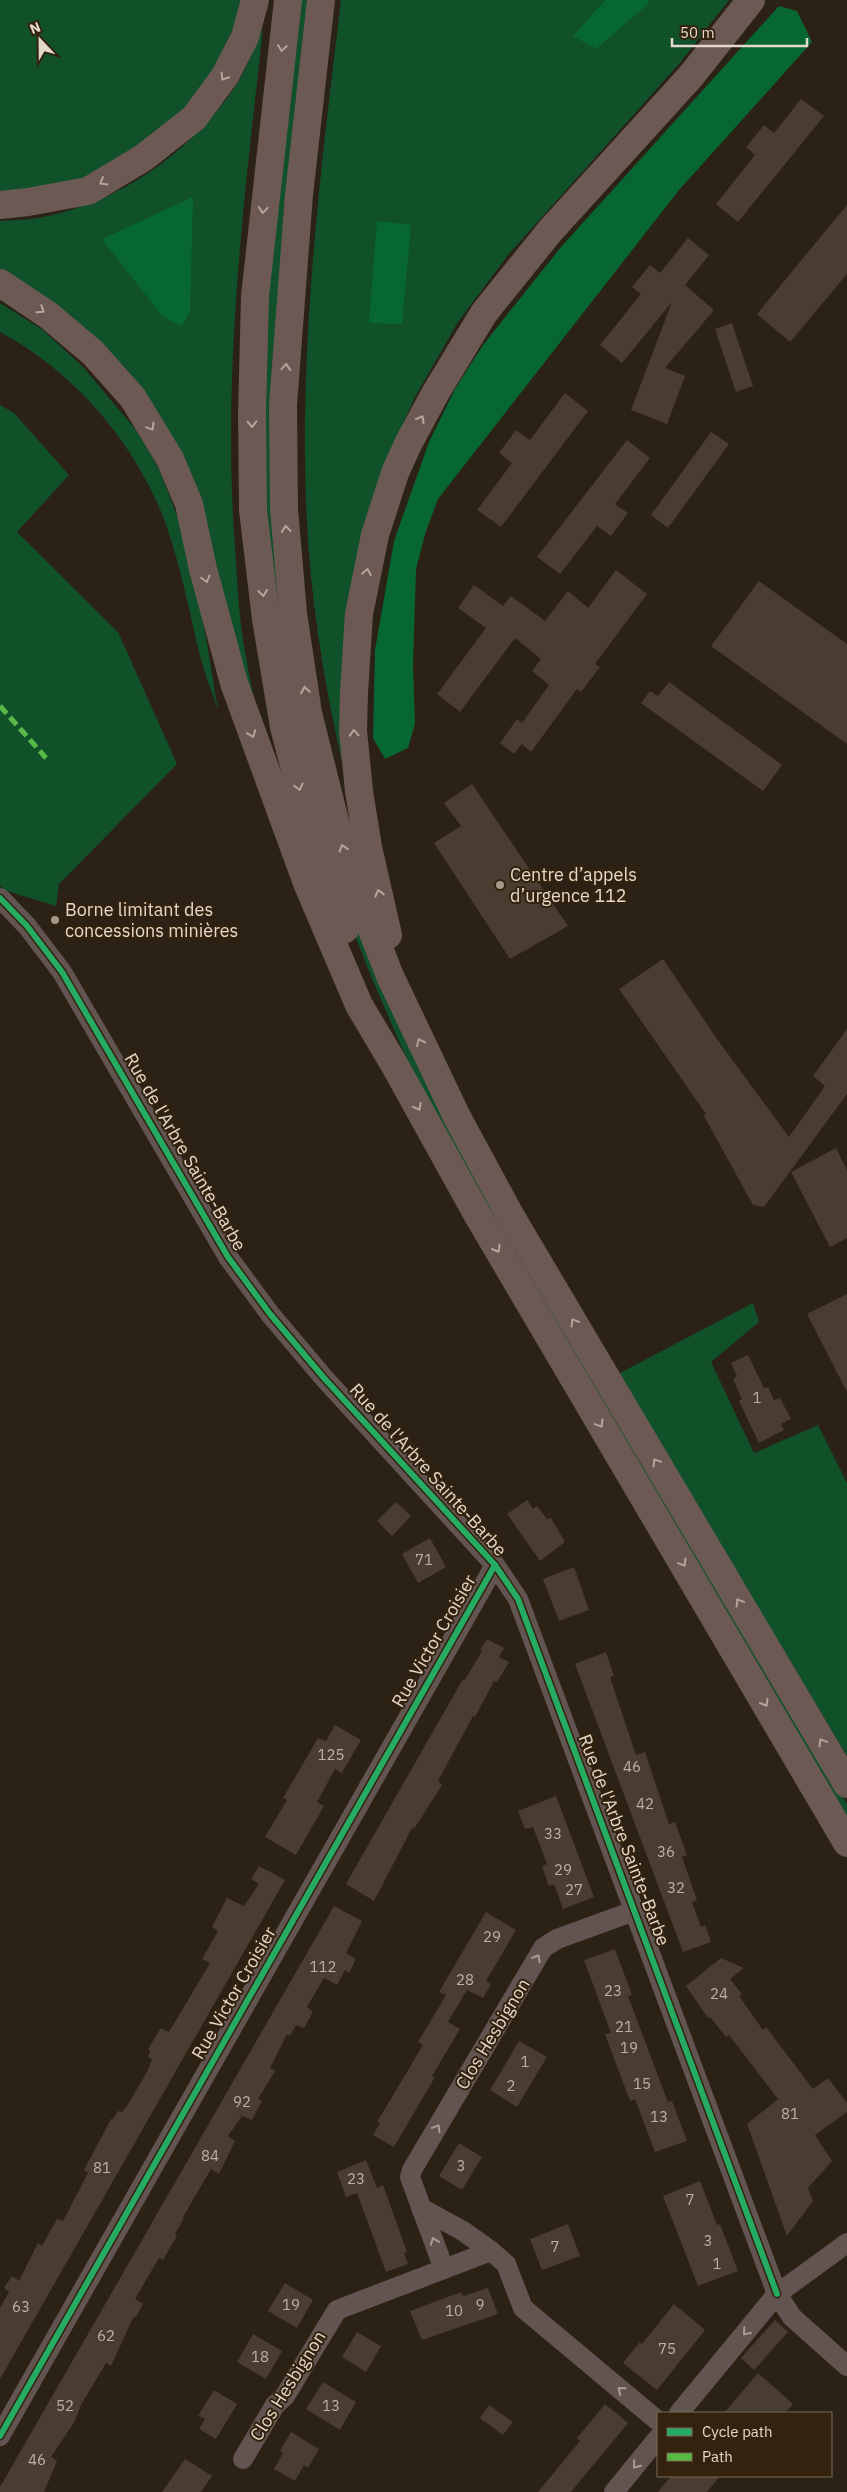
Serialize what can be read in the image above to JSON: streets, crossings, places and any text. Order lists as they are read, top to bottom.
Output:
{
  "streets": {
    "street": ["Rue de l'Arbre Sainte-Barbe", "Rue Victor Croisier", "Clos Hesbignon"]
  },
  "crossings": [
    ["Rue de l'Arbre Sainte-Barbe", "Rue Victor Croisier"],
    ["Rue de l'Arbre Sainte-Barbe", "Clos Hesbignon"]
  ],
  "one_way": ["Clos Hesbignon"],
  "places": ["Centre d’appels d’urgence 112", "Borne limitant des concessions minières"],
  "house_numbers": [
    "1",
    "71",
    "125",
    "46",
    "42",
    "33",
    "36",
    "29",
    "32",
    "27",
    "29",
    "112",
    "28",
    "23",
    "24",
    "21",
    "19",
    "1",
    "15",
    "2",
    "92",
    "81",
    "13",
    "84",
    "3",
    "81",
    "23",
    "7",
    "3",
    "7",
    "1",
    "19",
    "9",
    "63",
    "10",
    "62",
    "75",
    "18",
    "52",
    "13",
    "46"
  ],
  "legend": ["Cycle path", "Path"],
  "scale_bar": "50 m",
  "north": "top"
}
